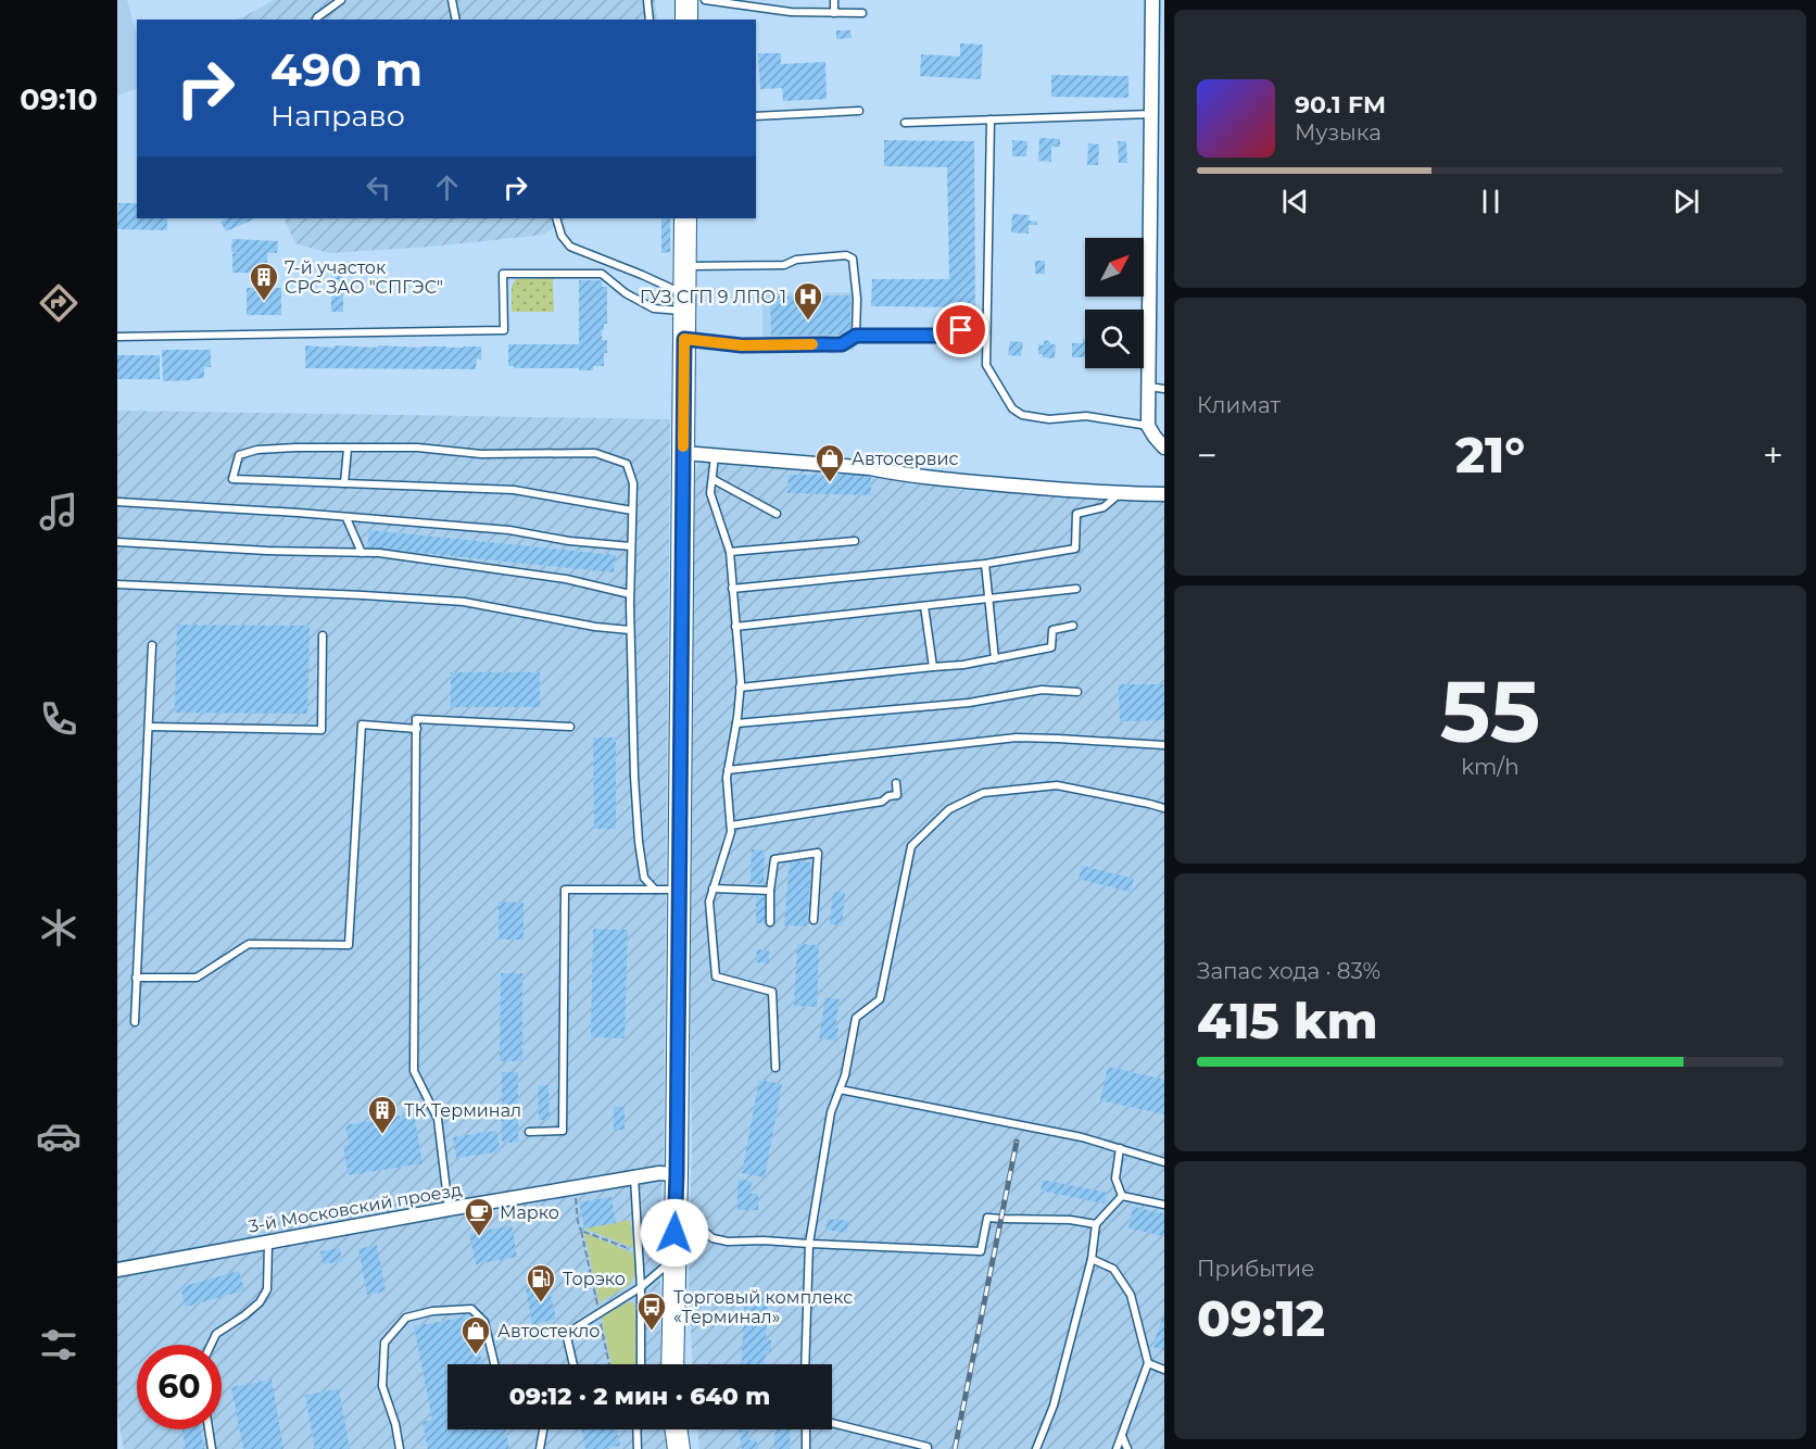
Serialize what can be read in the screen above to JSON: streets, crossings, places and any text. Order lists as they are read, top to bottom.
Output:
{
  "streets": {
    "street": ["3-й Московский проезд"]
  },
  "places": {
    "building": ["7-й участок СРС ЗАО \"СПГЭС\"", "ТК Терминал"],
    "hospital": ["ГУЗ СГП 9 ЛПО 1"],
    "shop": ["Автосервис", "Автостекло"],
    "cafe": ["Марко"],
    "fuel station": ["Торэко"],
    "bus stop": ["Торговый комплекс «Терминал»"]
  },
  "north": "top right",
  "page": {
    "tabs": "09:10",
    "turn": ["490 m", "Направо"],
    "song": ["90.1 FM", "Музыка"],
    "tile": [
      "Климат",
      ["55", "km/h"],
      ["Запас хода · 83%", "415 km"],
      ["Прибытие", "09:12"]
    ],
    "heat": ["−", "21°", "+"],
    "limit": "60",
    "trip": "09:12 · 2 мин · 640 m"
  }
}
